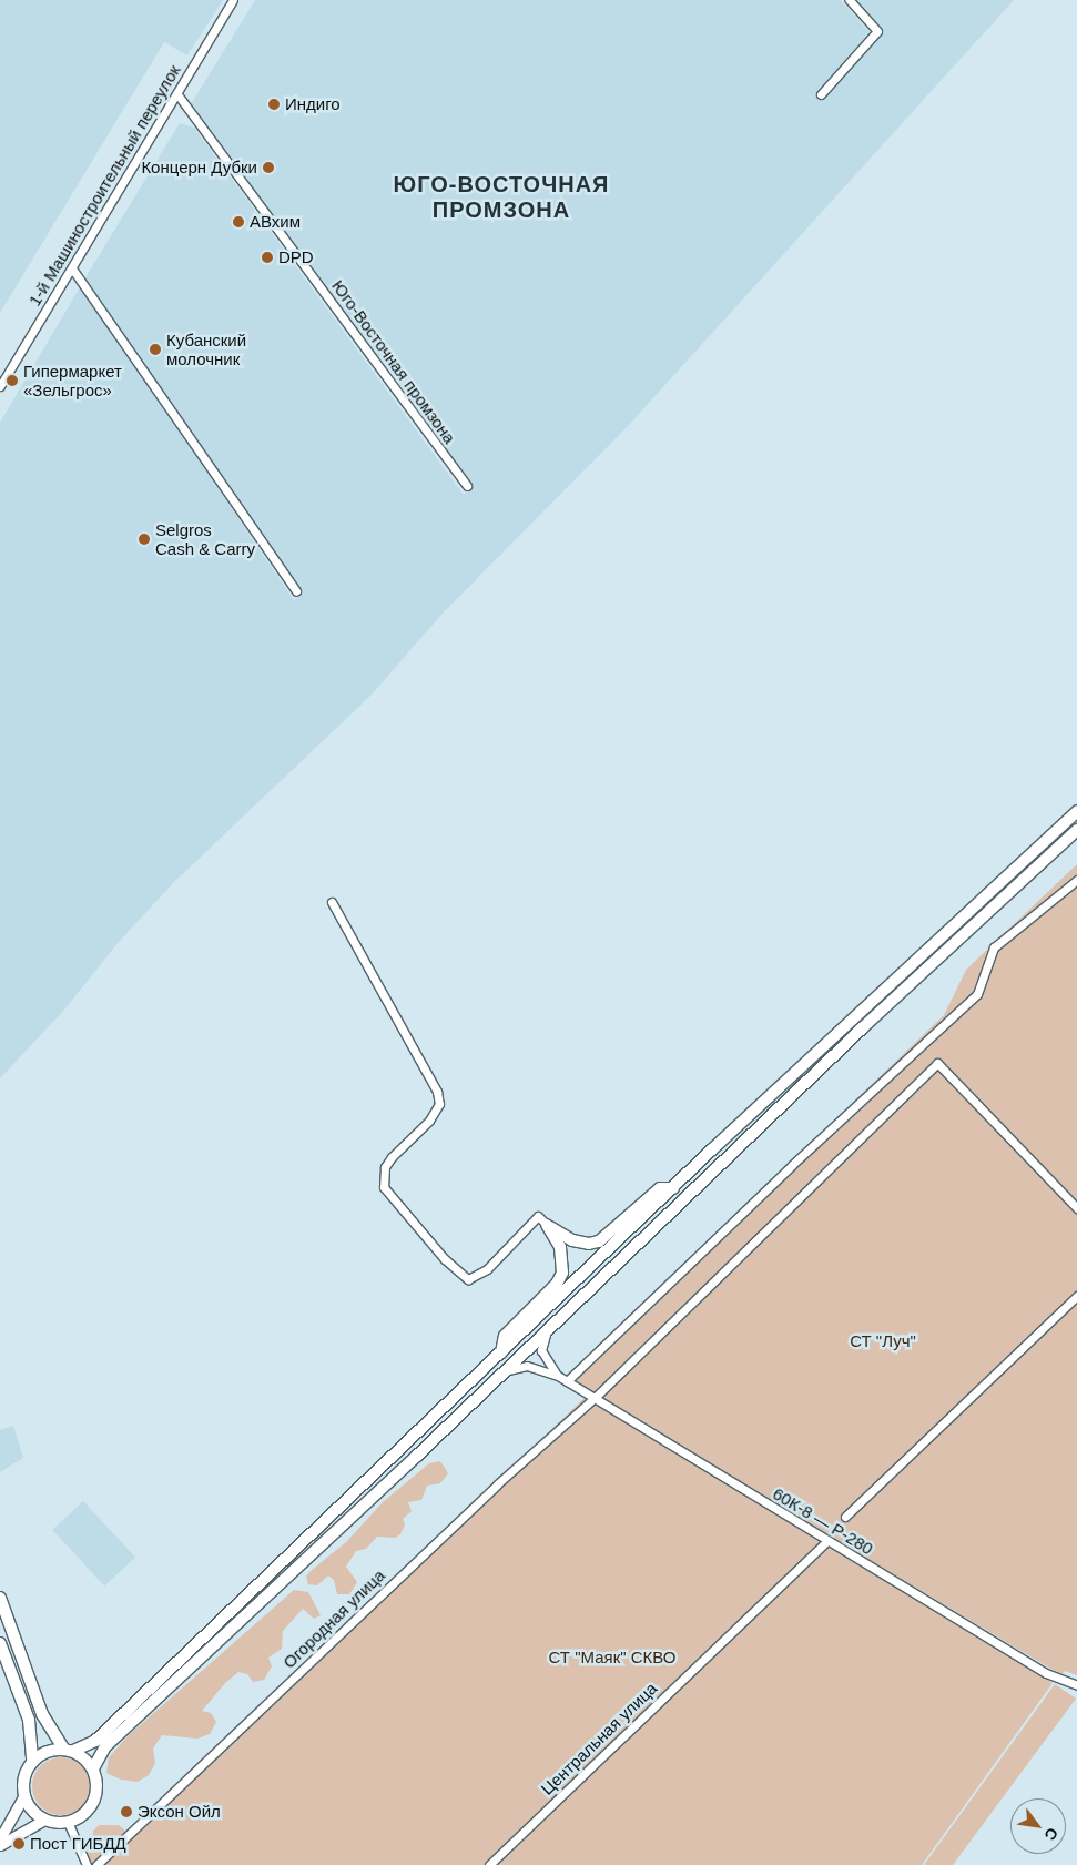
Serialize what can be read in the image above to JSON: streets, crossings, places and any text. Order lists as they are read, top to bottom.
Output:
{
  "streets": {
    "street": [
      "1-й Машиностроительный переулок",
      "Юго-Восточная промзона",
      "60К-8 — Р-280",
      "Огородная улица",
      "Центральная улица"
    ]
  },
  "crossings": [
    ["1-й Машиностроительный переулок", "Юго-Восточная промзона"],
    ["60К-8 — Р-280", "Огородная улица"],
    ["60К-8 — Р-280", "Центральная улица"]
  ],
  "districts": ["ЮГО-ВОСТОЧНАЯ ПРОМЗОНА"],
  "parks": ["СТ \"Луч\"", "СТ \"Маяк\" СКВО"],
  "places": [
    "Индиго",
    "Концерн Дубки",
    "АВхим",
    "DPD",
    "Кубанский молочник",
    "Гипермаркет «Зельгрос»",
    "Selgros Cash & Carry",
    "Эксон Ойл",
    "Пост ГИБДД"
  ],
  "north": "bottom right"
}
